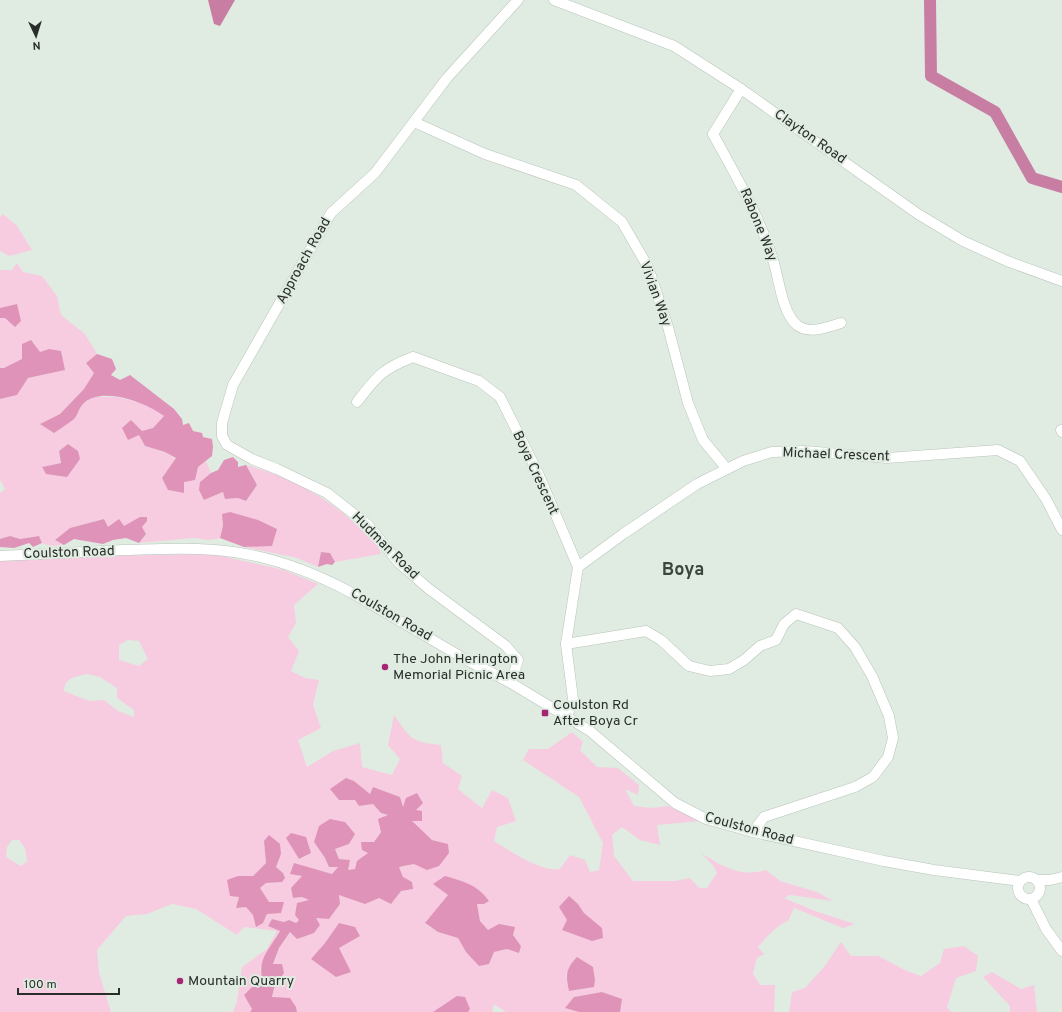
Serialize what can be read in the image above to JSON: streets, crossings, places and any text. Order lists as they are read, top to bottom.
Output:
{
  "streets": {
    "street": [
      "Clayton Road",
      "Rabone Way",
      "Approach Road",
      "Vivian Way",
      "Michael Crescent",
      "Boya Crescent",
      "Hudman Road",
      "Coulston Road"
    ]
  },
  "crossings": [
    ["Clayton Road", "Rabone Way"],
    ["Approach Road", "Vivian Way"],
    ["Approach Road", "Hudman Road"],
    ["Vivian Way", "Michael Crescent"],
    ["Michael Crescent", "Boya Crescent"],
    ["Hudman Road", "Coulston Road"]
  ],
  "districts": ["Boya"],
  "places": {
    "other": ["The John Herington Memorial Picnic Area", "Mountain Quarry"],
    "transit": ["Coulston Rd After Boya Cr"]
  },
  "scale_bar": "100 m",
  "north": "bottom"
}
